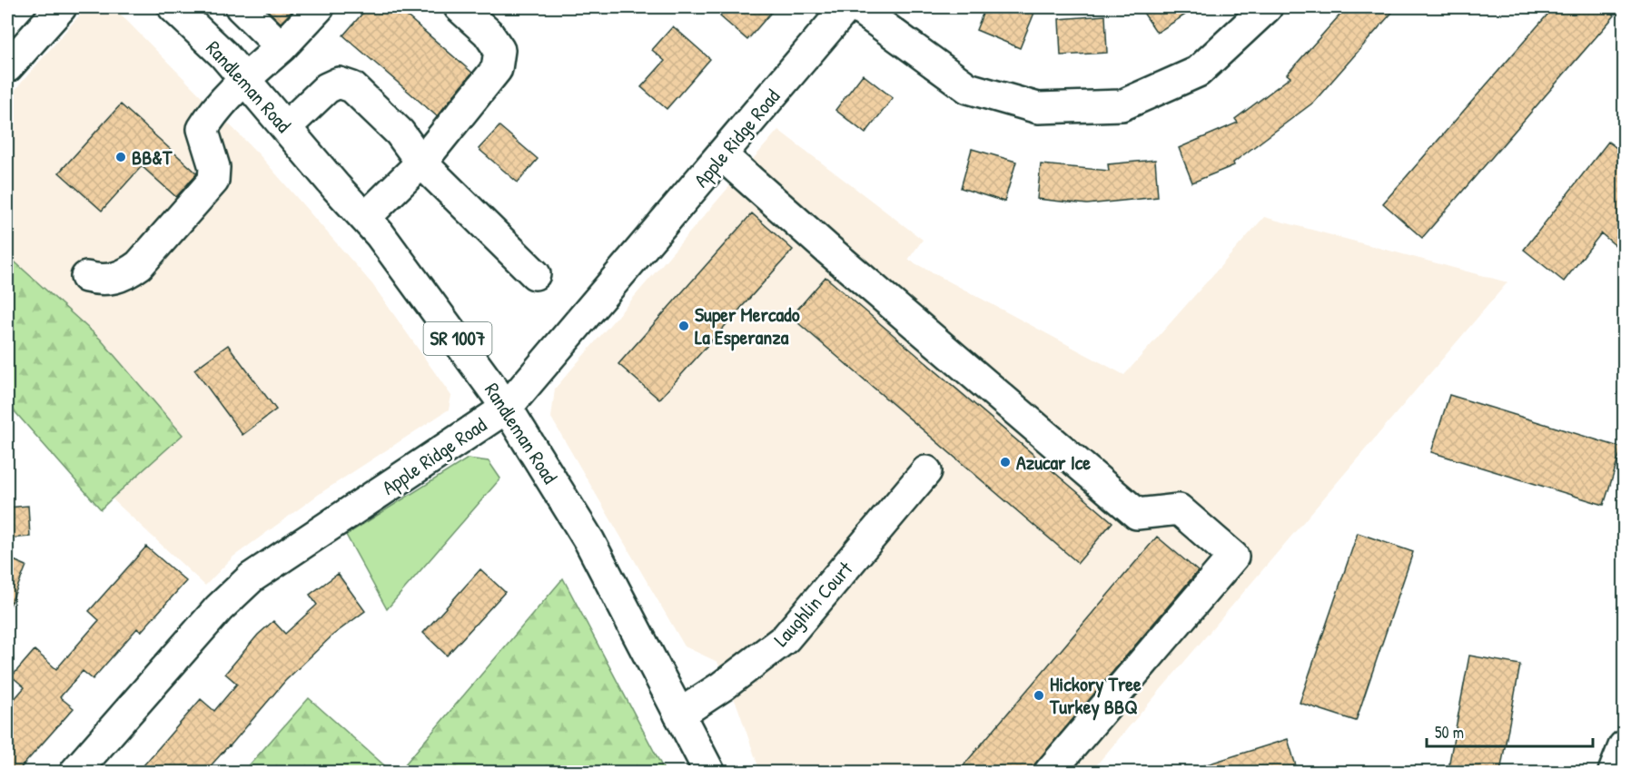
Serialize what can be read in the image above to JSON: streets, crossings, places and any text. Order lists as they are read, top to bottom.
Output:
{
  "streets": {
    "street": [
      "Randleman Road",
      "Apple Ridge Road",
      "SR 1007",
      "Laughlin Court"
    ]
  },
  "crossings": [
    ["Randleman Road", "Apple Ridge Road"],
    ["Randleman Road", "Laughlin Court"]
  ],
  "places": [
    "BB&T",
    "Super Mercado La Esperanza",
    "Azucar Ice",
    "Hickory Tree Turkey BBQ"
  ],
  "scale_bar": "50 m"
}
